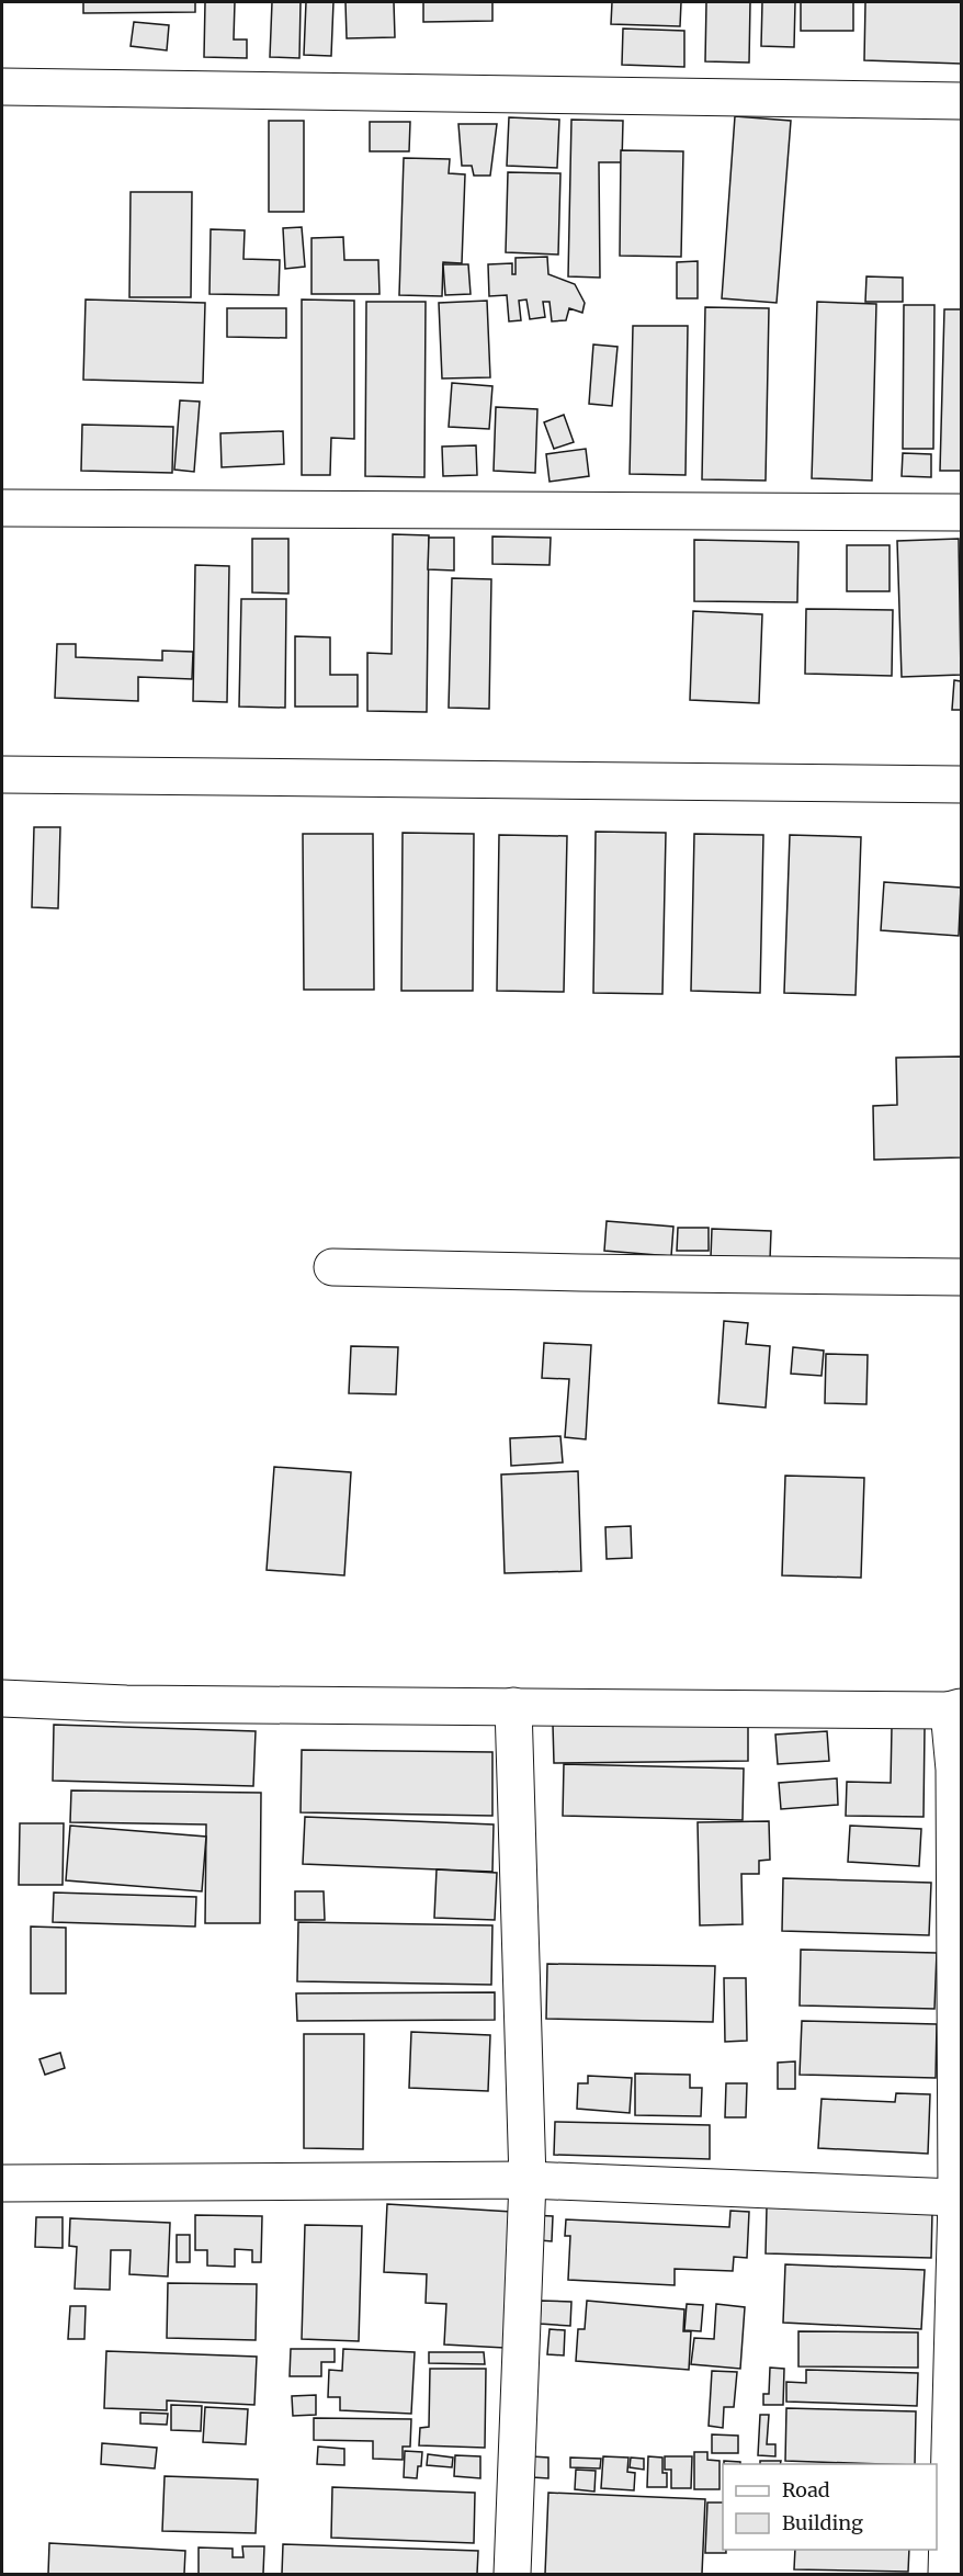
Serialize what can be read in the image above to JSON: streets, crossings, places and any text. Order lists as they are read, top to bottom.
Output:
{
  "legend": ["Road", "Building"]
}
